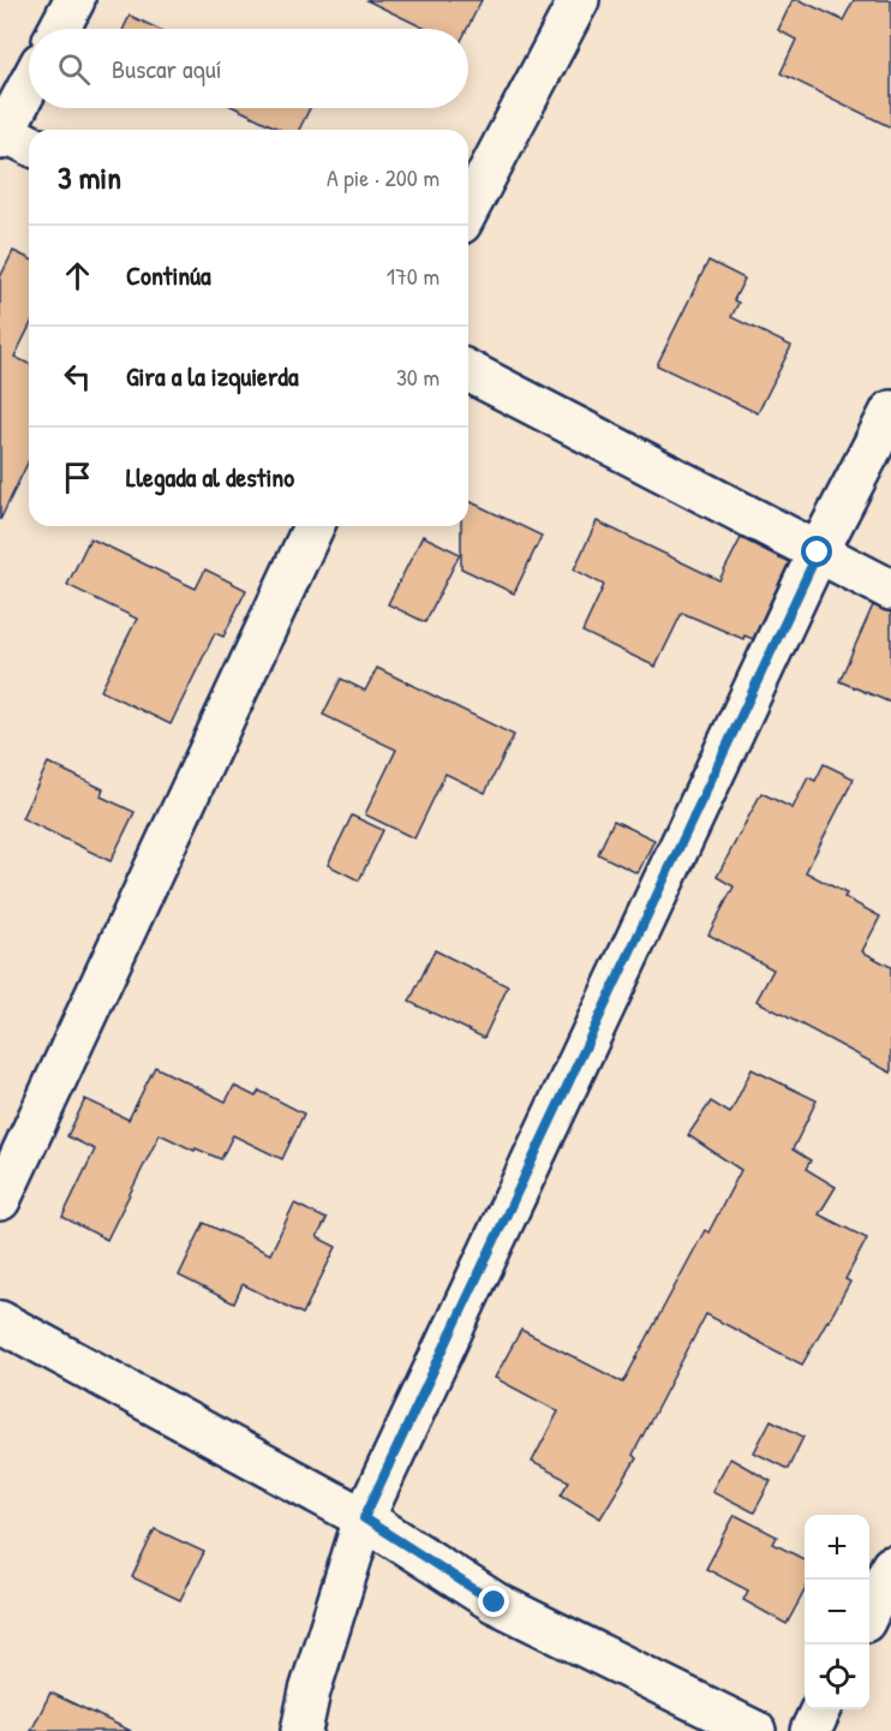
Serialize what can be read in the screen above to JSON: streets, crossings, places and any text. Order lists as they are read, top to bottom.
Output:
{
  "page": {
    "search": "Buscar aquí",
    "heading": ["3 min", "A pie · 200 m"],
    "list": [
      ["Continúa", "170 m"],
      ["Gira a la izquierda", "30 m"],
      "Llegada al destino"
    ],
    "map_buttons": ["+", "−"]
  }
}
